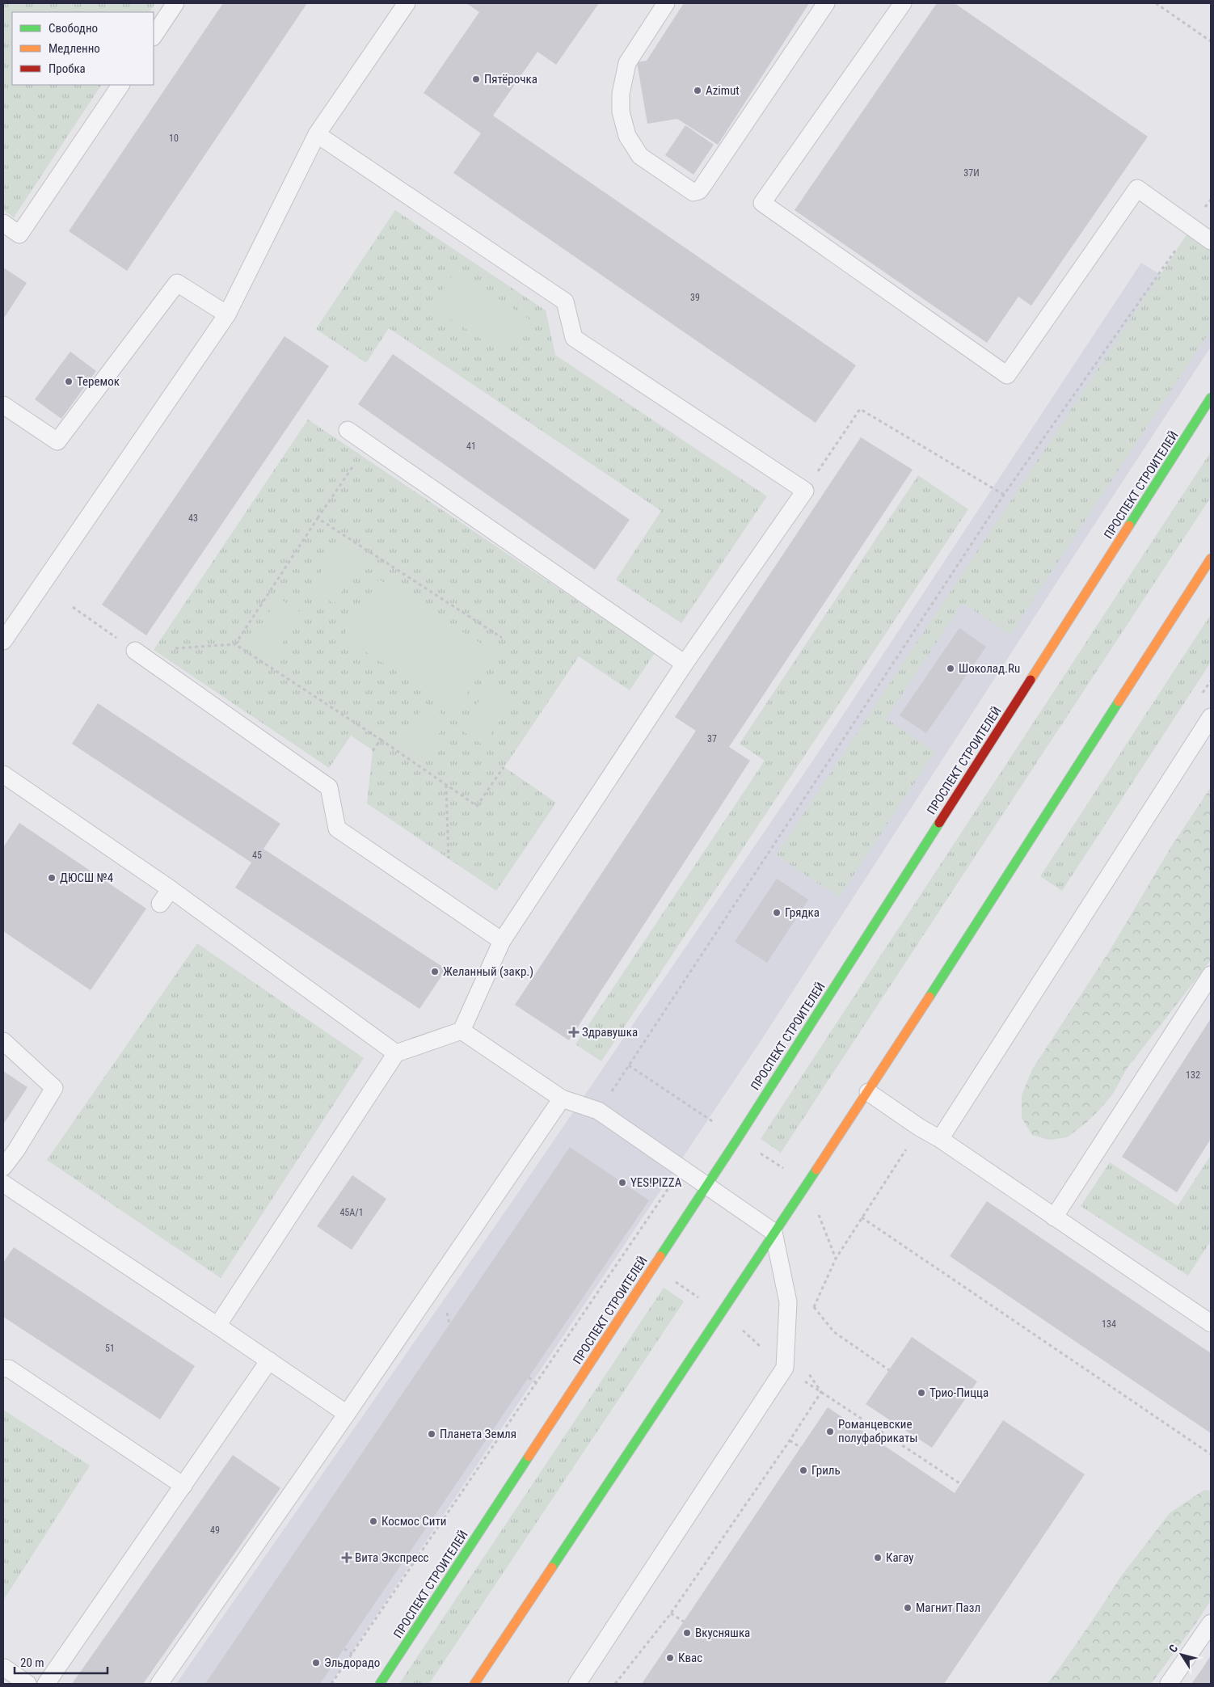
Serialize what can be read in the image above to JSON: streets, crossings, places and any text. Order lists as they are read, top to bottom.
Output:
{
  "streets": {
    "main road": ["ПРОСПЕКТ СТРОИТЕЛЕЙ"]
  },
  "places": {
    "other": [
      "Пятёрочка",
      "Azimut",
      "Теремок",
      "Шоколад.Ru",
      "ДЮСШ №4",
      "Грядка",
      "Желанный (закр.)",
      "YES!PIZZA",
      "Трио-Пицца",
      "Романцевские полуфабрикаты",
      "Планета Земля",
      "Гриль",
      "Космос Сити",
      "Кагау",
      "Магнит Пазл",
      "Вкусняшка",
      "Квас",
      "Эльдорадо"
    ],
    "health": ["Здравушка", "Вита Экспресс"]
  },
  "house_numbers": [
    "10",
    "37И",
    "39",
    "41",
    "43",
    "37",
    "45",
    "132",
    "45А/1",
    "134",
    "51",
    "49"
  ],
  "legend": ["Свободно", "Медленно", "Пробка"],
  "scale_bar": "20 m",
  "north": "top left"
}
